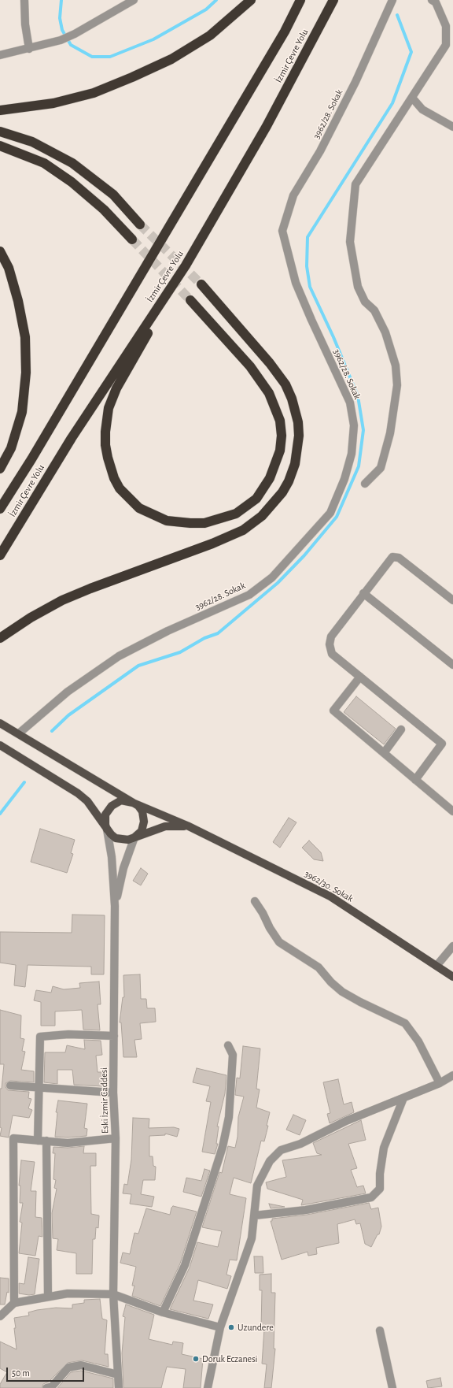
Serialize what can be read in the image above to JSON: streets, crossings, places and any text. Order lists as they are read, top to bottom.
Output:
{
  "streets": {
    "highway": ["İzmir Çevre Yolu"],
    "main road": ["3962/30. Sokak"],
    "street": ["3962/28. Sokak", "Eski İzmir Caddesi"]
  },
  "crossings": [
    ["3962/30. Sokak", "Eski İzmir Caddesi"]
  ],
  "places": ["Uzundere", "Doruk Eczanesi"],
  "scale_bar": "50 m"
}
